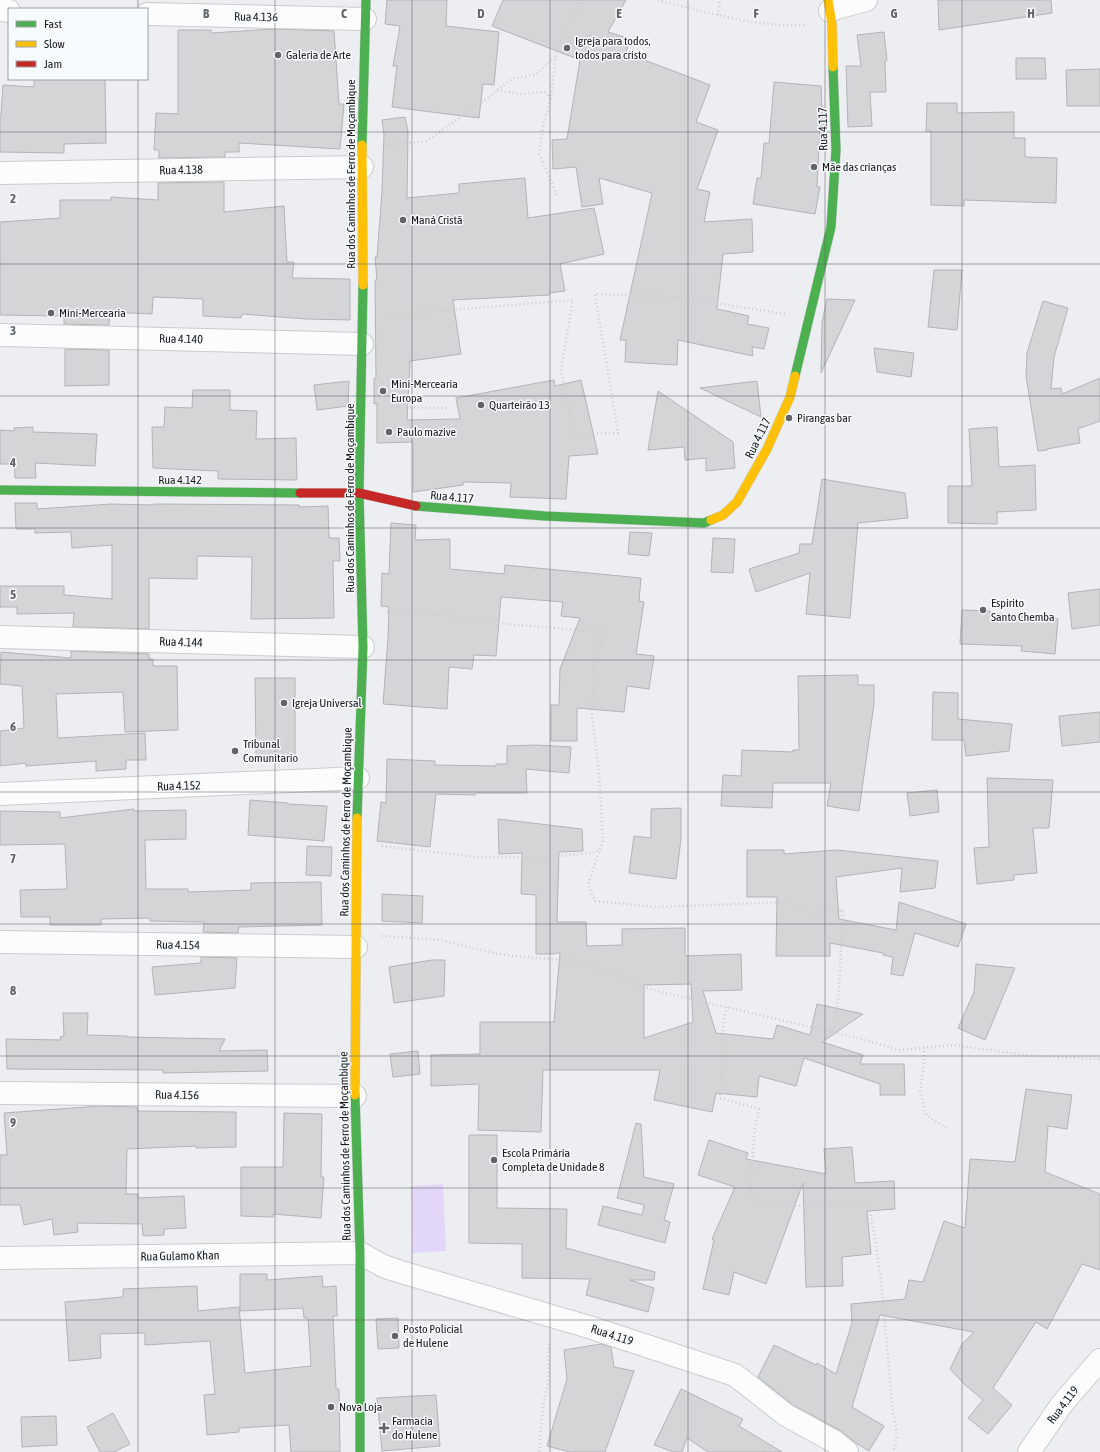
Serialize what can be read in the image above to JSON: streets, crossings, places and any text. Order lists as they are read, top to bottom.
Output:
{
  "streets": {
    "street": [
      "Rua 4.136",
      "Rua 4.117",
      "Rua 4.138",
      "Rua dos Caminhos de Ferro de Moçambique",
      "Rua 4.140",
      "Rua 4.142",
      "Rua 4.144",
      "Rua 4.152",
      "Rua 4.154",
      "Rua 4.156",
      "Rua Gulamo Khan",
      "Rua 4.119"
    ]
  },
  "crossings": [
    ["Rua 4.136", "Rua dos Caminhos de Ferro de Moçambique"],
    ["Rua 4.117", "Rua dos Caminhos de Ferro de Moçambique"],
    ["Rua 4.117", "Rua 4.142"],
    ["Rua 4.138", "Rua dos Caminhos de Ferro de Moçambique"],
    ["Rua dos Caminhos de Ferro de Moçambique", "Rua 4.140"],
    ["Rua dos Caminhos de Ferro de Moçambique", "Rua 4.142"],
    ["Rua dos Caminhos de Ferro de Moçambique", "Rua 4.144"],
    ["Rua dos Caminhos de Ferro de Moçambique", "Rua 4.152"],
    ["Rua dos Caminhos de Ferro de Moçambique", "Rua 4.154"],
    ["Rua dos Caminhos de Ferro de Moçambique", "Rua 4.156"],
    ["Rua dos Caminhos de Ferro de Moçambique", "Rua Gulamo Khan"],
    ["Rua dos Caminhos de Ferro de Moçambique", "Rua 4.119"],
    ["Rua Gulamo Khan", "Rua 4.119"]
  ],
  "places": {
    "other": [
      "Igreja para todos, todos para cristo",
      "Galeria de Arte",
      "Mãe das crianças",
      "Maná Cristã",
      "Mini-Mercearia",
      "Mini-Mercearia Europa",
      "Quarteirão 13",
      "Pirangas bar",
      "Paulo mazive",
      "Espírito Santo Chemba",
      "Igreja Universal",
      "Tribunal Comunitario",
      "Escola Primária Completa de Unidade 8",
      "Posto Policial de Hulene",
      "Nova Loja"
    ],
    "health": ["Farmacia do Hulene"]
  },
  "legend": ["Fast", "Slow", "Jam"],
  "grid": {
    "columns": [
      "B",
      "C",
      "D",
      "E",
      "F",
      "G",
      "H"
    ],
    "rows": [
      "2",
      "3",
      "4",
      "5",
      "6",
      "7",
      "8",
      "9"
    ]
  }
}
